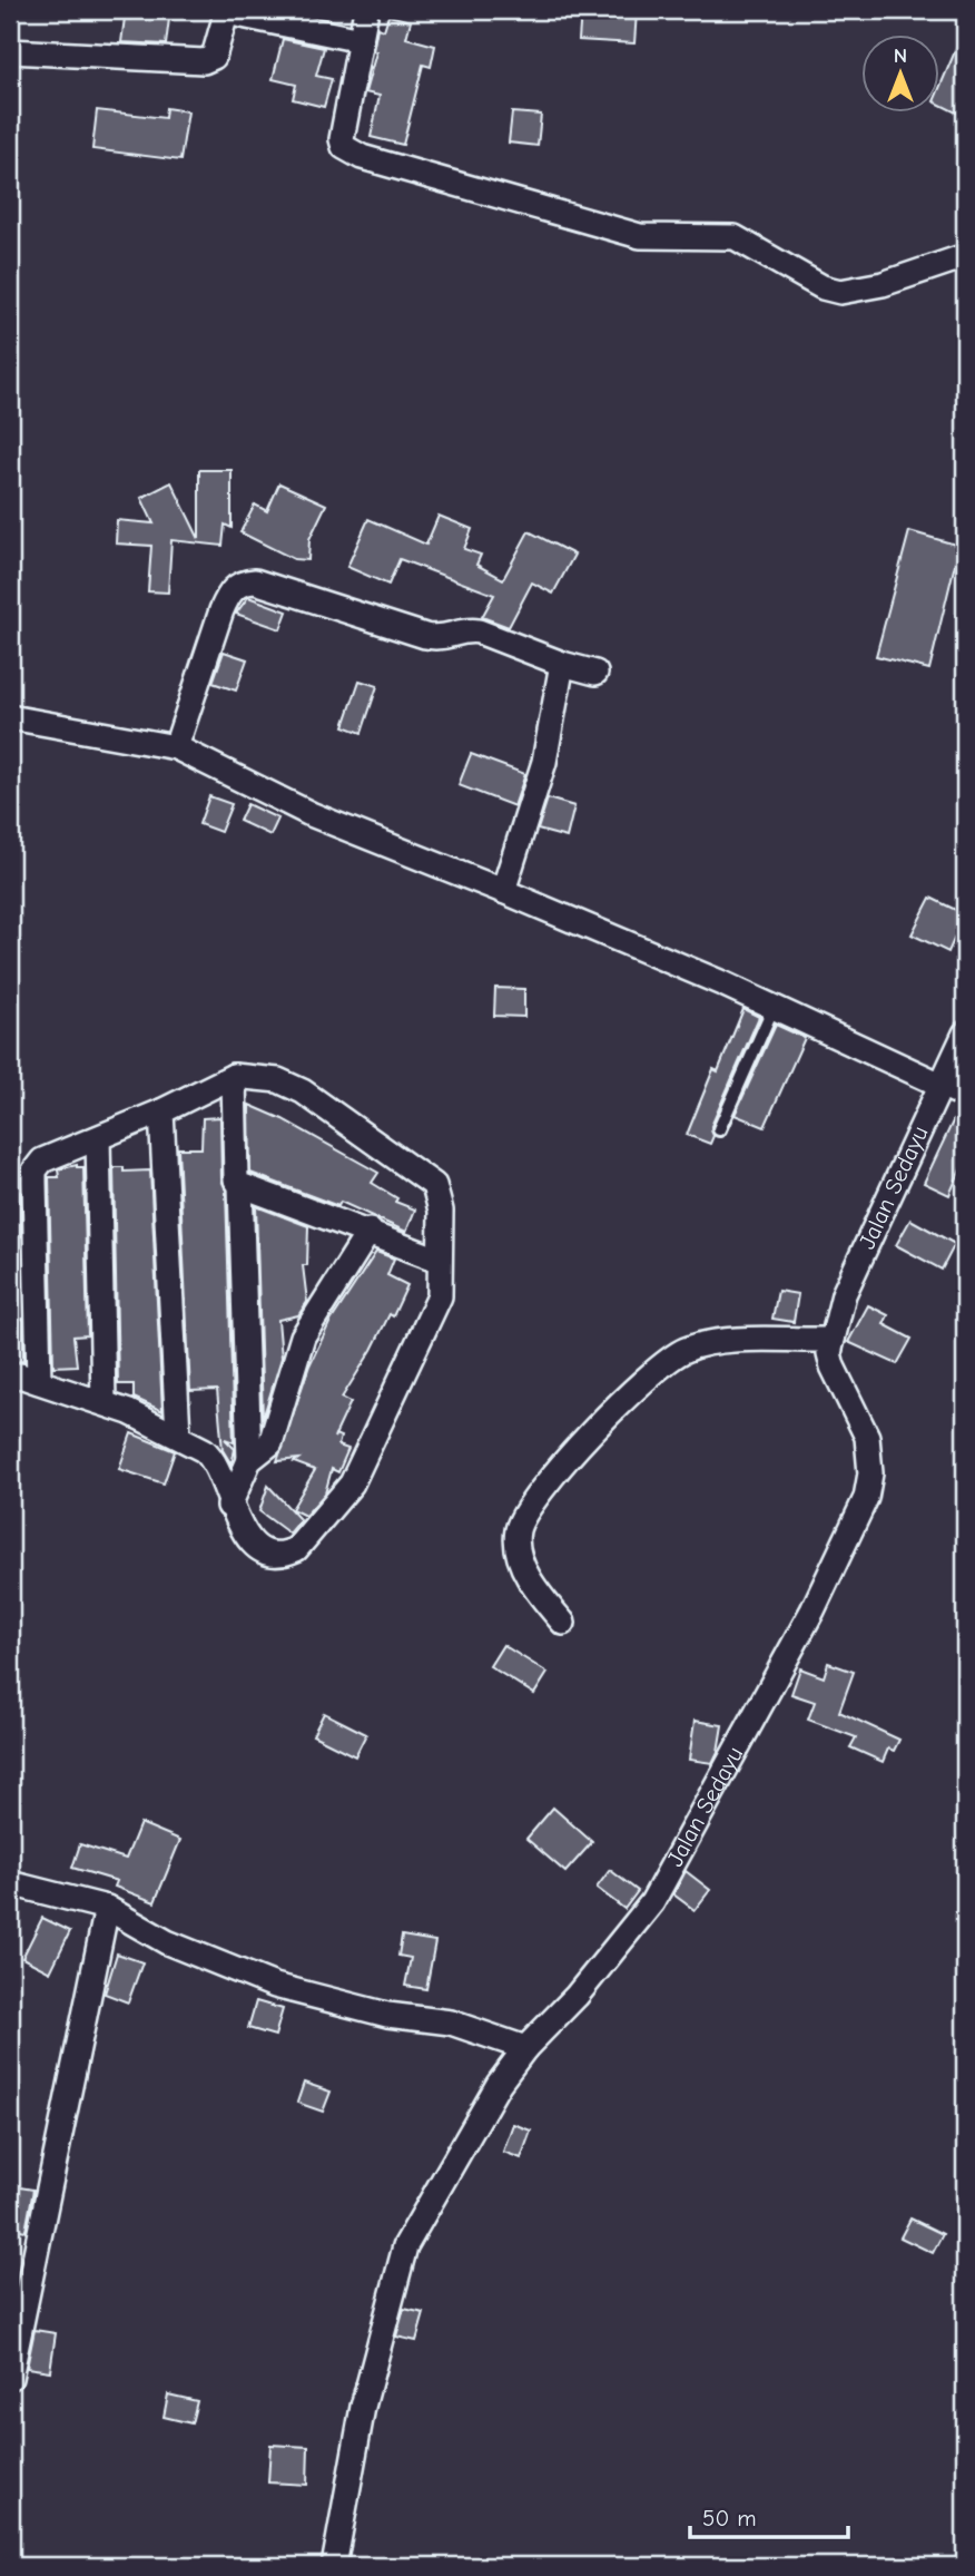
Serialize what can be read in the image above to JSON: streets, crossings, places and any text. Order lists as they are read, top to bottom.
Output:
{
  "streets": {
    "street": ["Jalan Sedayu"]
  },
  "scale_bar": "50 m",
  "north": "top"
}
